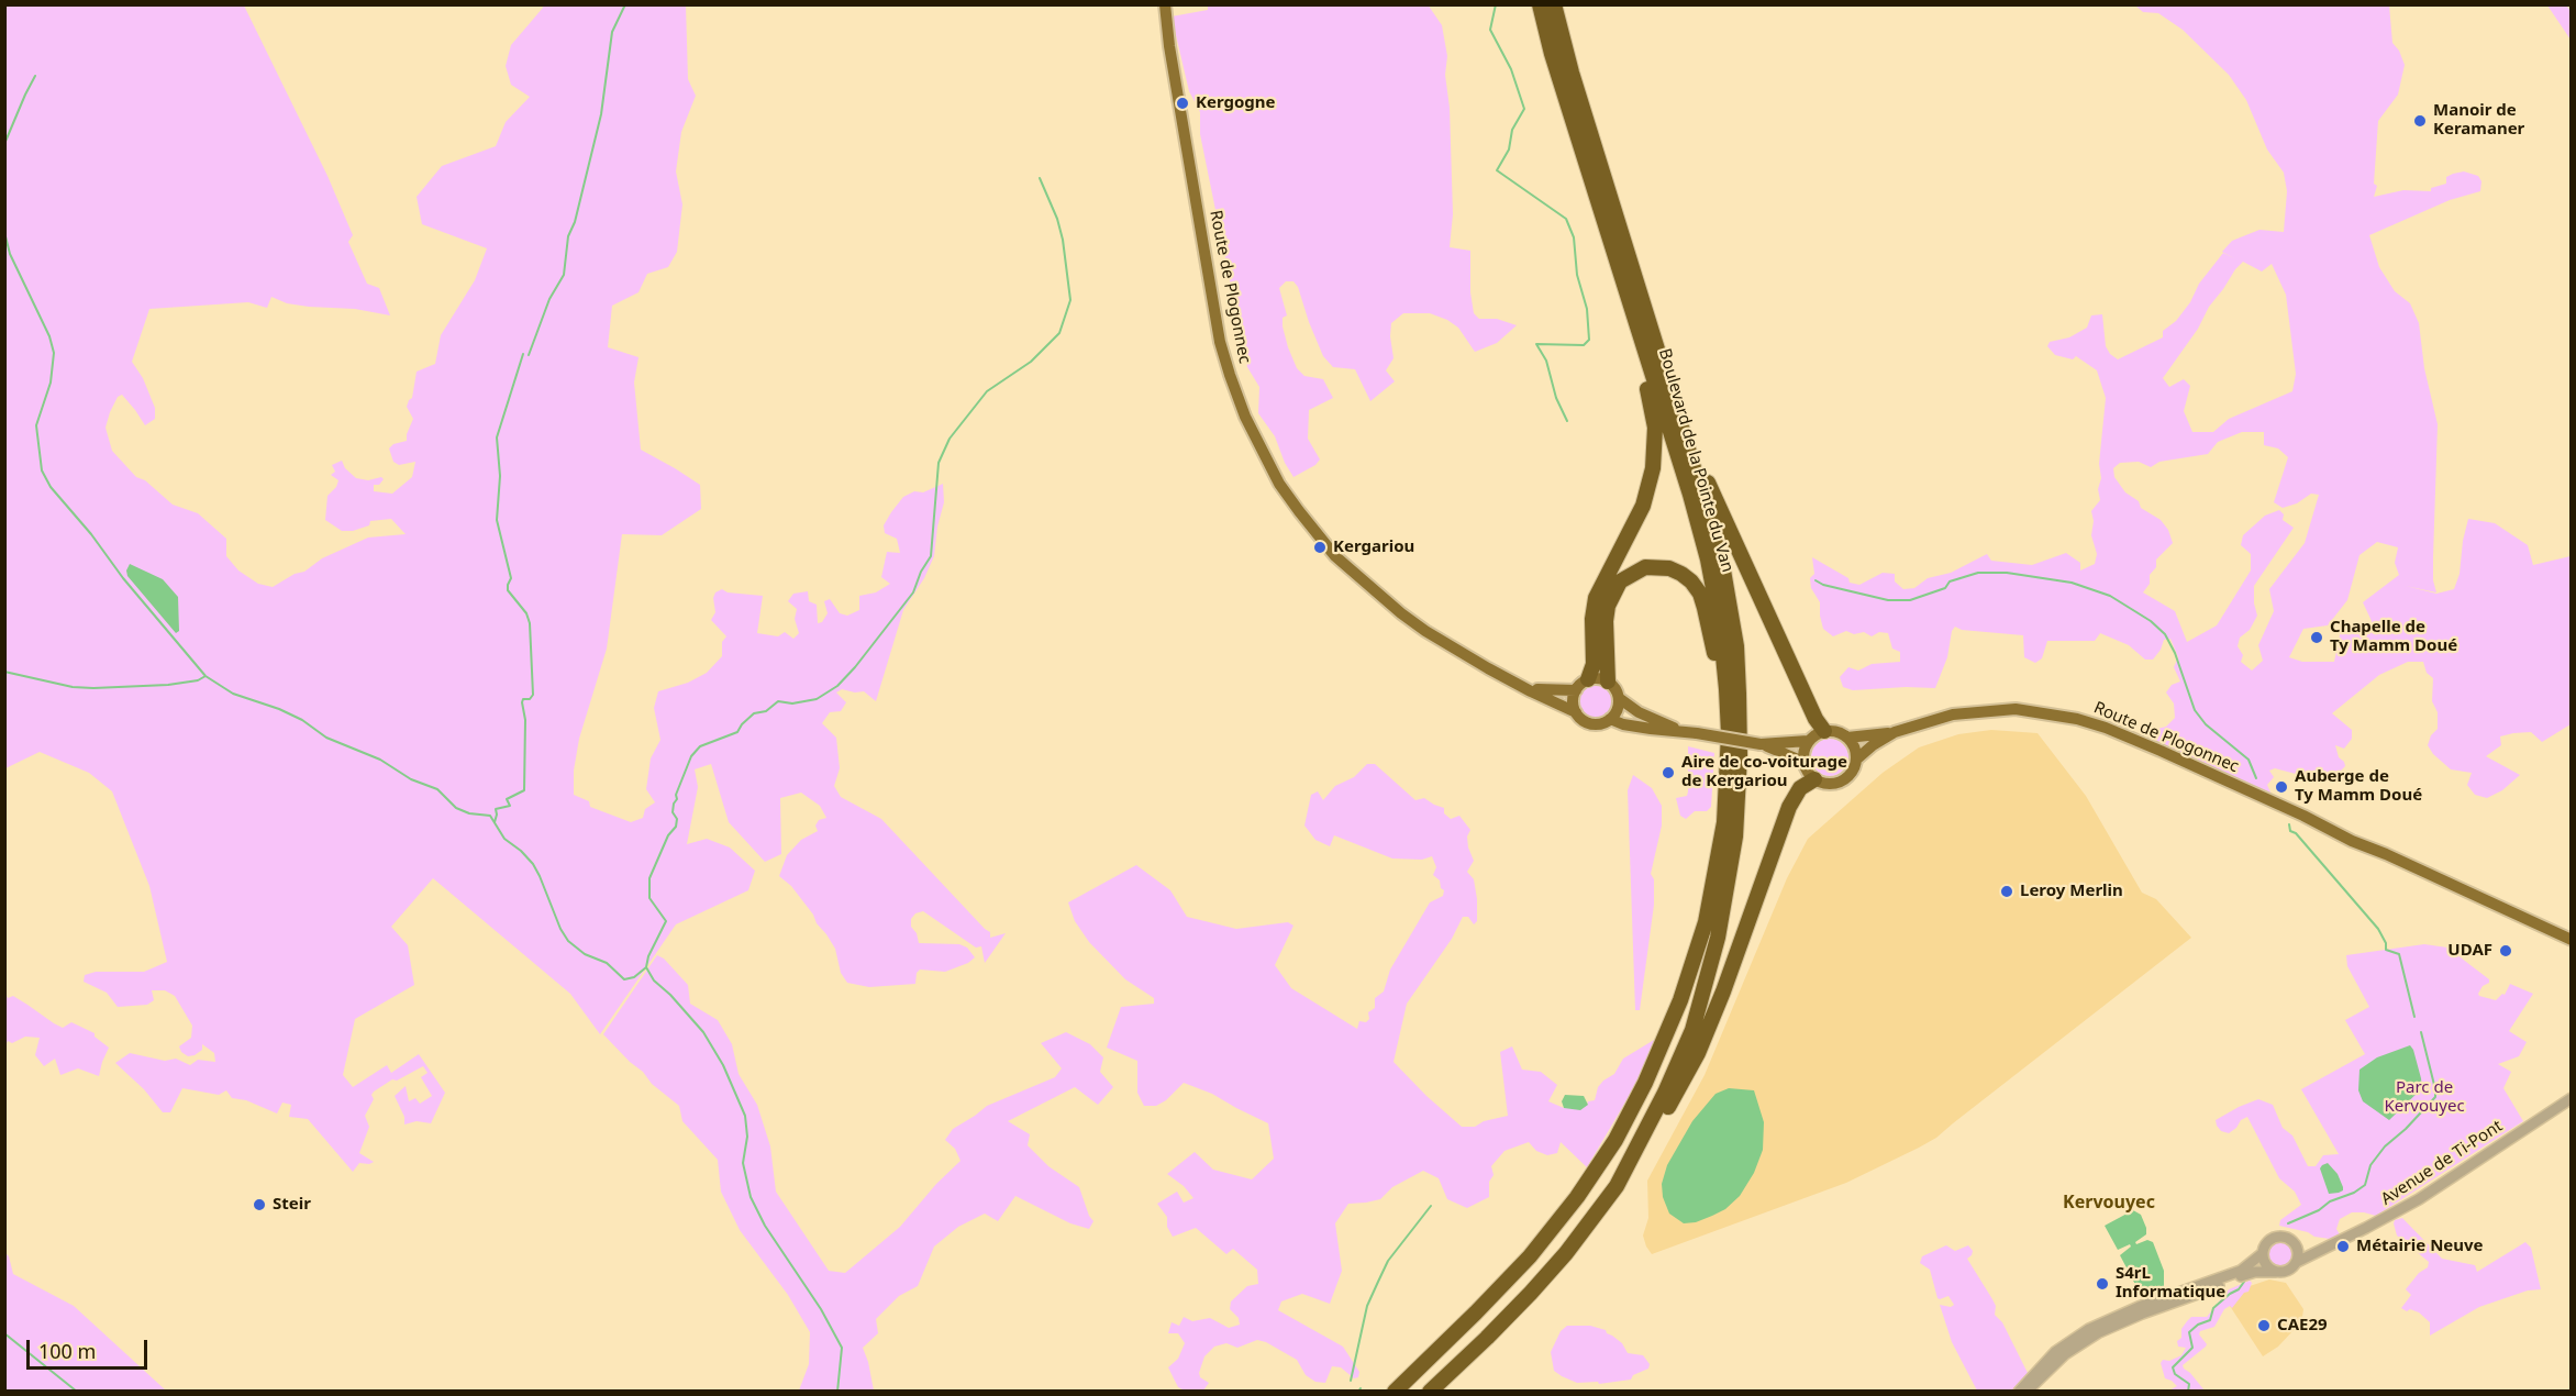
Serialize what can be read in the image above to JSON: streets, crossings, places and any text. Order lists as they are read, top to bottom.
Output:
{
  "streets": {
    "highway": ["Boulevard de la Pointe du Van"],
    "main road": ["Route de Plogonnec"],
    "street": ["Avenue de Ti-Pont"]
  },
  "districts": ["Kervouyec"],
  "parks": ["Parc de Kervouyec"],
  "places": [
    "Kergogne",
    "Manoir de Keramaner",
    "Kergariou",
    "Chapelle de Ty Mamm Doué",
    "Aire de co-voiturage de Kergariou",
    "Auberge de Ty Mamm Doué",
    "Leroy Merlin",
    "UDAF",
    "Steir",
    "Métairie Neuve",
    "S4rL Informatique",
    "CAE29"
  ],
  "scale_bar": "100 m"
}
